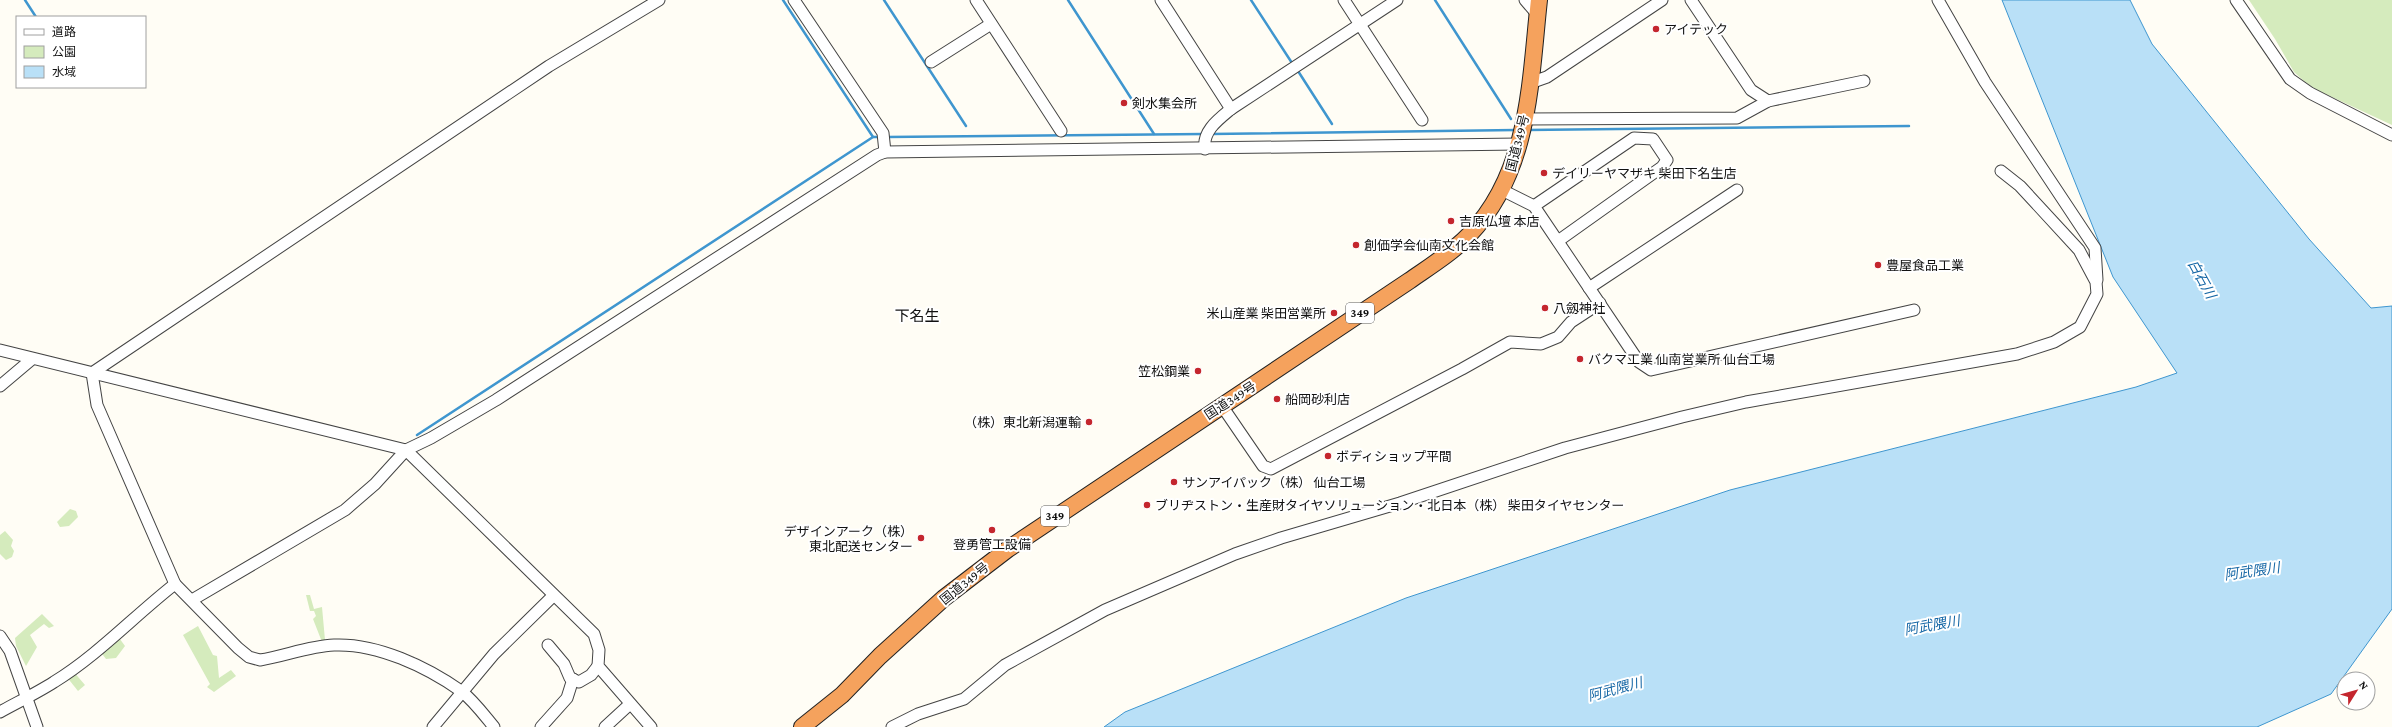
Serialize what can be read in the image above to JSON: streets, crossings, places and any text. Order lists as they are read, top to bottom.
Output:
{
  "streets": {
    "highway": ["国道349号", "349"]
  },
  "districts": ["下名生"],
  "water": ["白石川", "阿武隈川"],
  "places": [
    "アイテック",
    "剣水集会所",
    "デイリーヤマザキ 柴田下名生店",
    "吉原仏壇 本店",
    "創価学会仙南文化会館",
    "豊屋食品工業",
    "八劔神社",
    "米山産業 柴田営業所",
    "バクマ工業 仙南営業所 仙台工場",
    "笠松鋼業",
    "船岡砂利店",
    "（株）東北新潟運輸",
    "ボディショップ平間",
    "サンアイパック（株） 仙台工場",
    "ブリヂストン・生産財タイヤソリューション・北日本（株） 柴田タイヤセンター",
    "登勇管工設備",
    "デザインアーク（株） 東北配送センター"
  ],
  "legend": ["道路", "公園", "水域"],
  "north": "top right"
}
